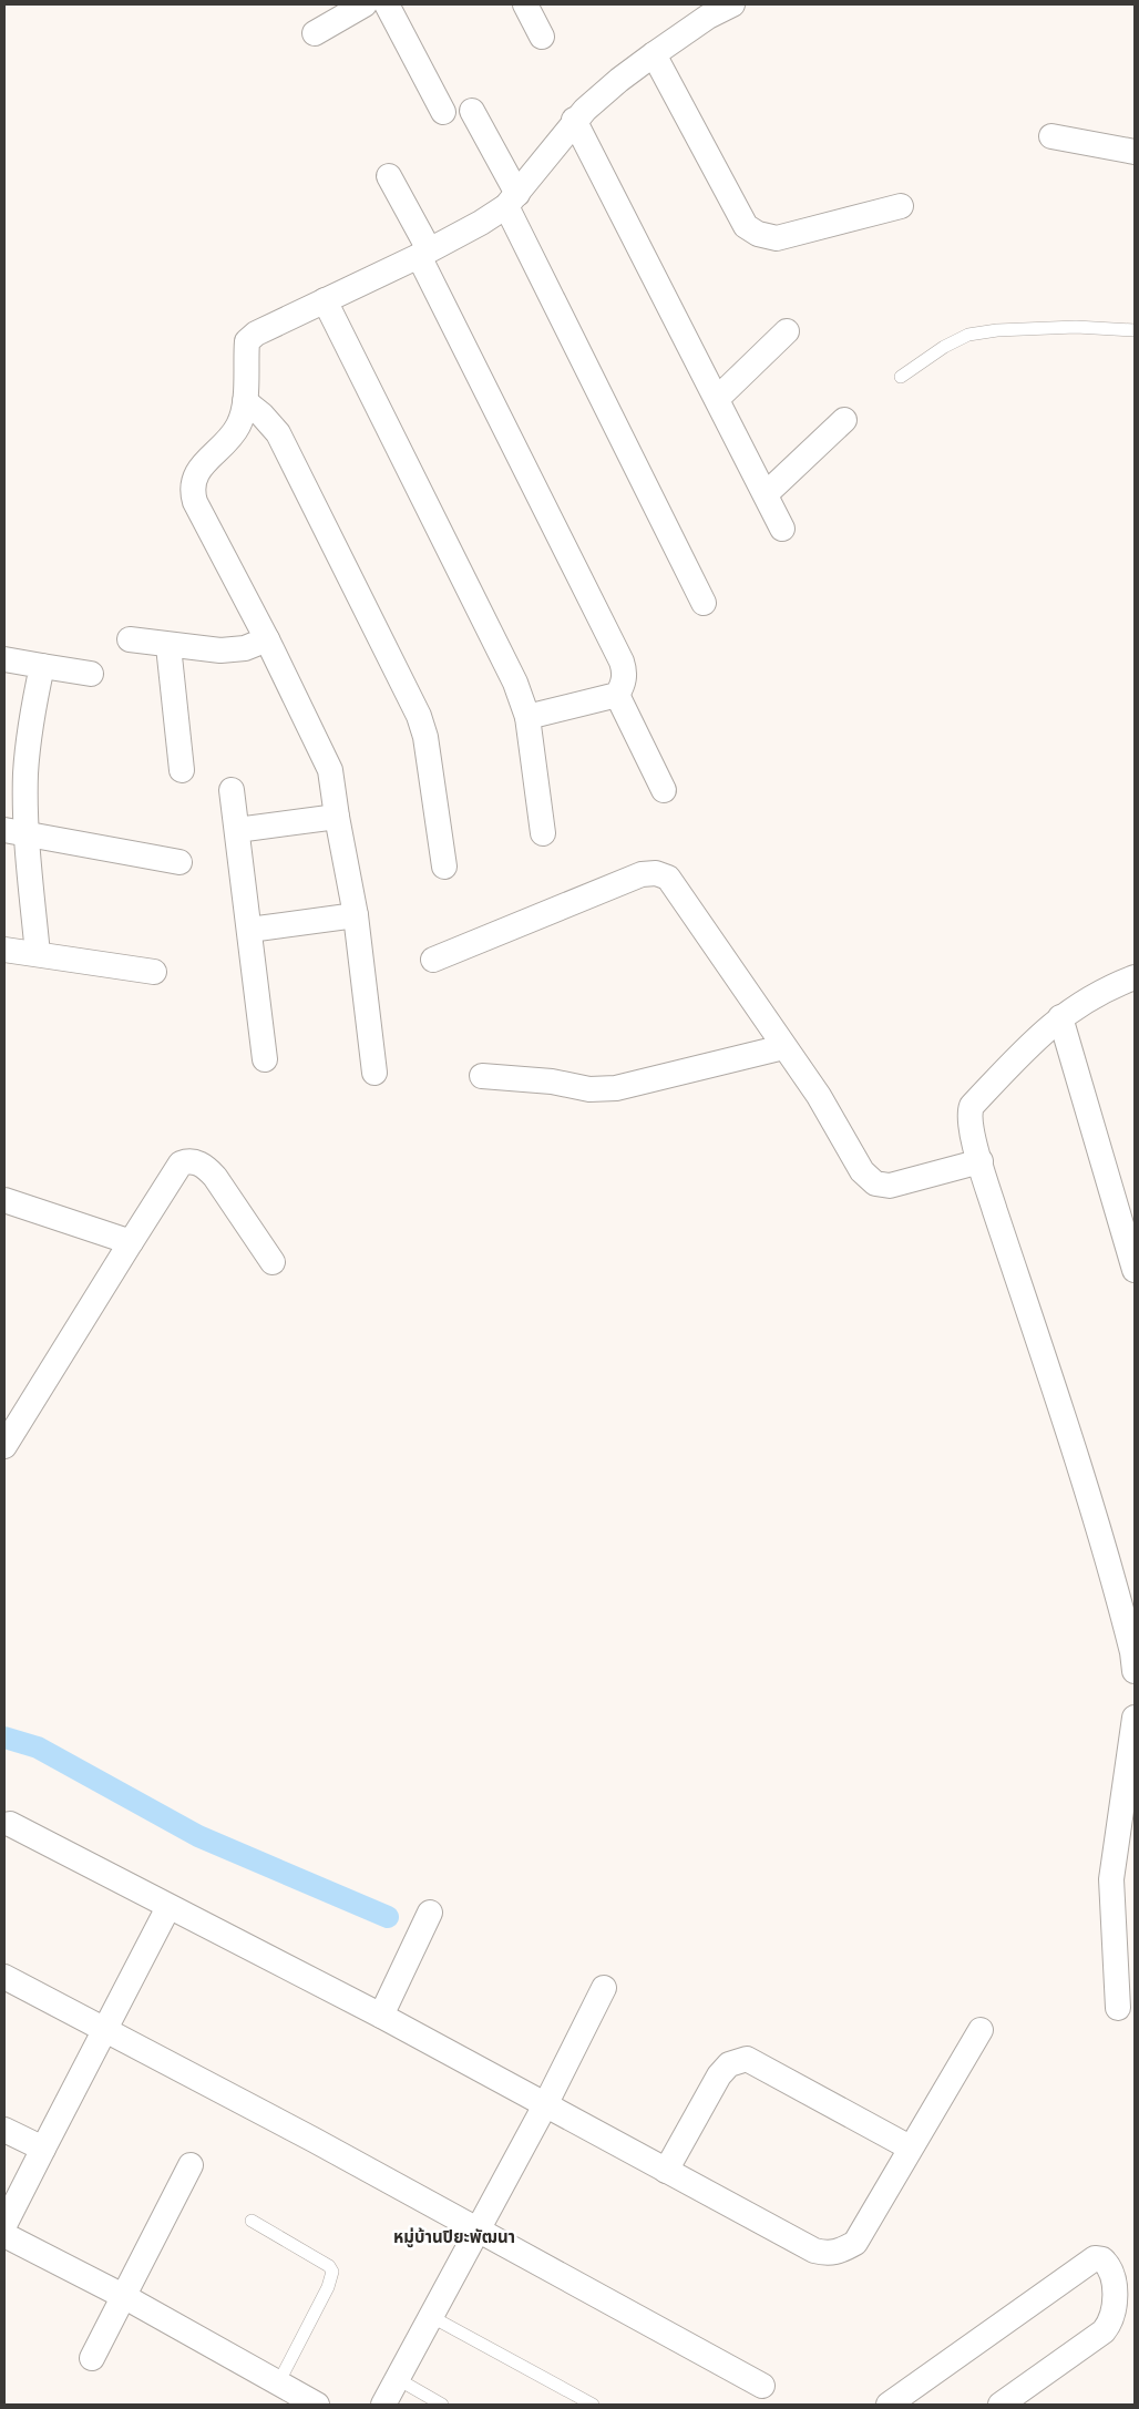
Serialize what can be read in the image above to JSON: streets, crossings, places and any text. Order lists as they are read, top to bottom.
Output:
{
  "districts": ["หมู่บ้านปิยะพัฒนา"]
}
